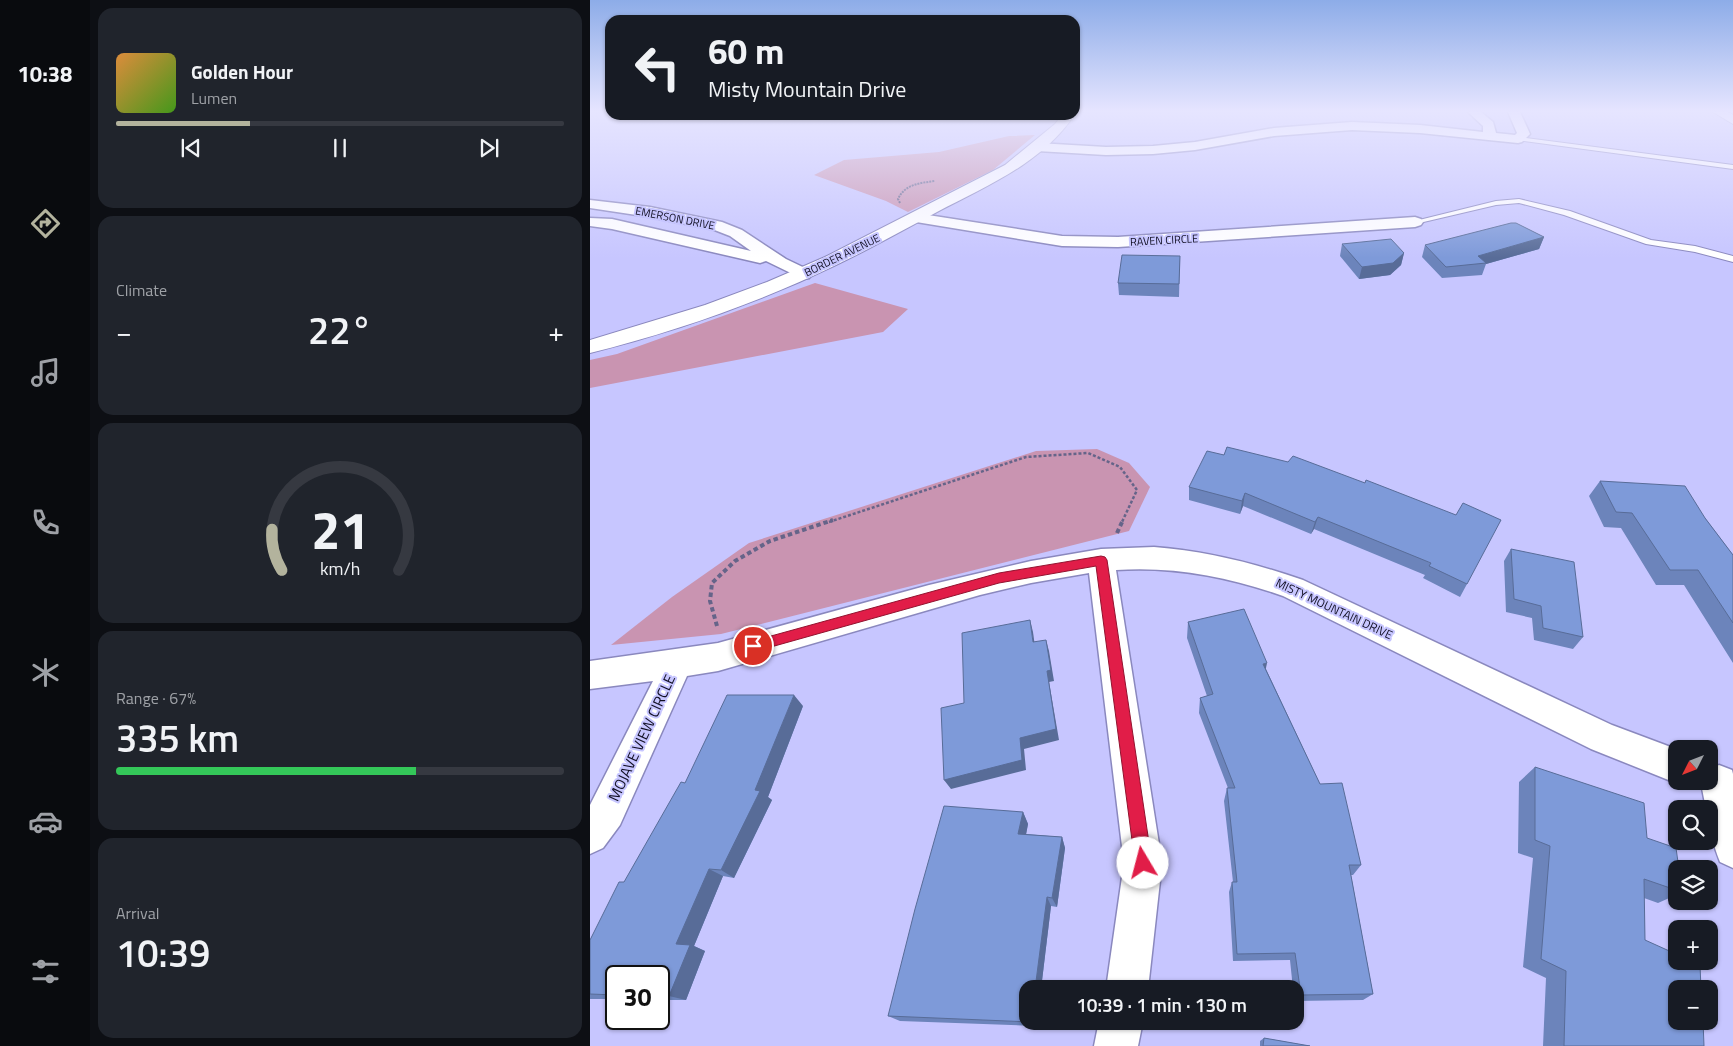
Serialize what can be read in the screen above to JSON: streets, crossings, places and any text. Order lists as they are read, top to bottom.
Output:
{
  "streets": {
    "street": [
      "EMERSON DRIVE",
      "RAVEN CIRCLE",
      "BORDER AVENUE",
      "MISTY MOUNTAIN DRIVE",
      "MOJAVE VIEW CIRCLE"
    ]
  },
  "crossings": [
    ["EMERSON DRIVE", "BORDER AVENUE"],
    ["RAVEN CIRCLE", "BORDER AVENUE"],
    ["MISTY MOUNTAIN DRIVE", "MOJAVE VIEW CIRCLE"]
  ],
  "north": "bottom left",
  "page": {
    "tabs": "10:38",
    "turn": ["60 m", "Misty Mountain Drive"],
    "song": ["Golden Hour", "Lumen"],
    "tile": [
      "Climate",
      ["Range · 67%", "335 km"],
      ["Arrival", "10:39"]
    ],
    "heat": ["−", "22°", "+"],
    "map_buttons": ["+", "−"],
    "limit": "30",
    "trip": "10:39 · 1 min · 130 m",
    "gauge": ["21", "km/h"]
  }
}
